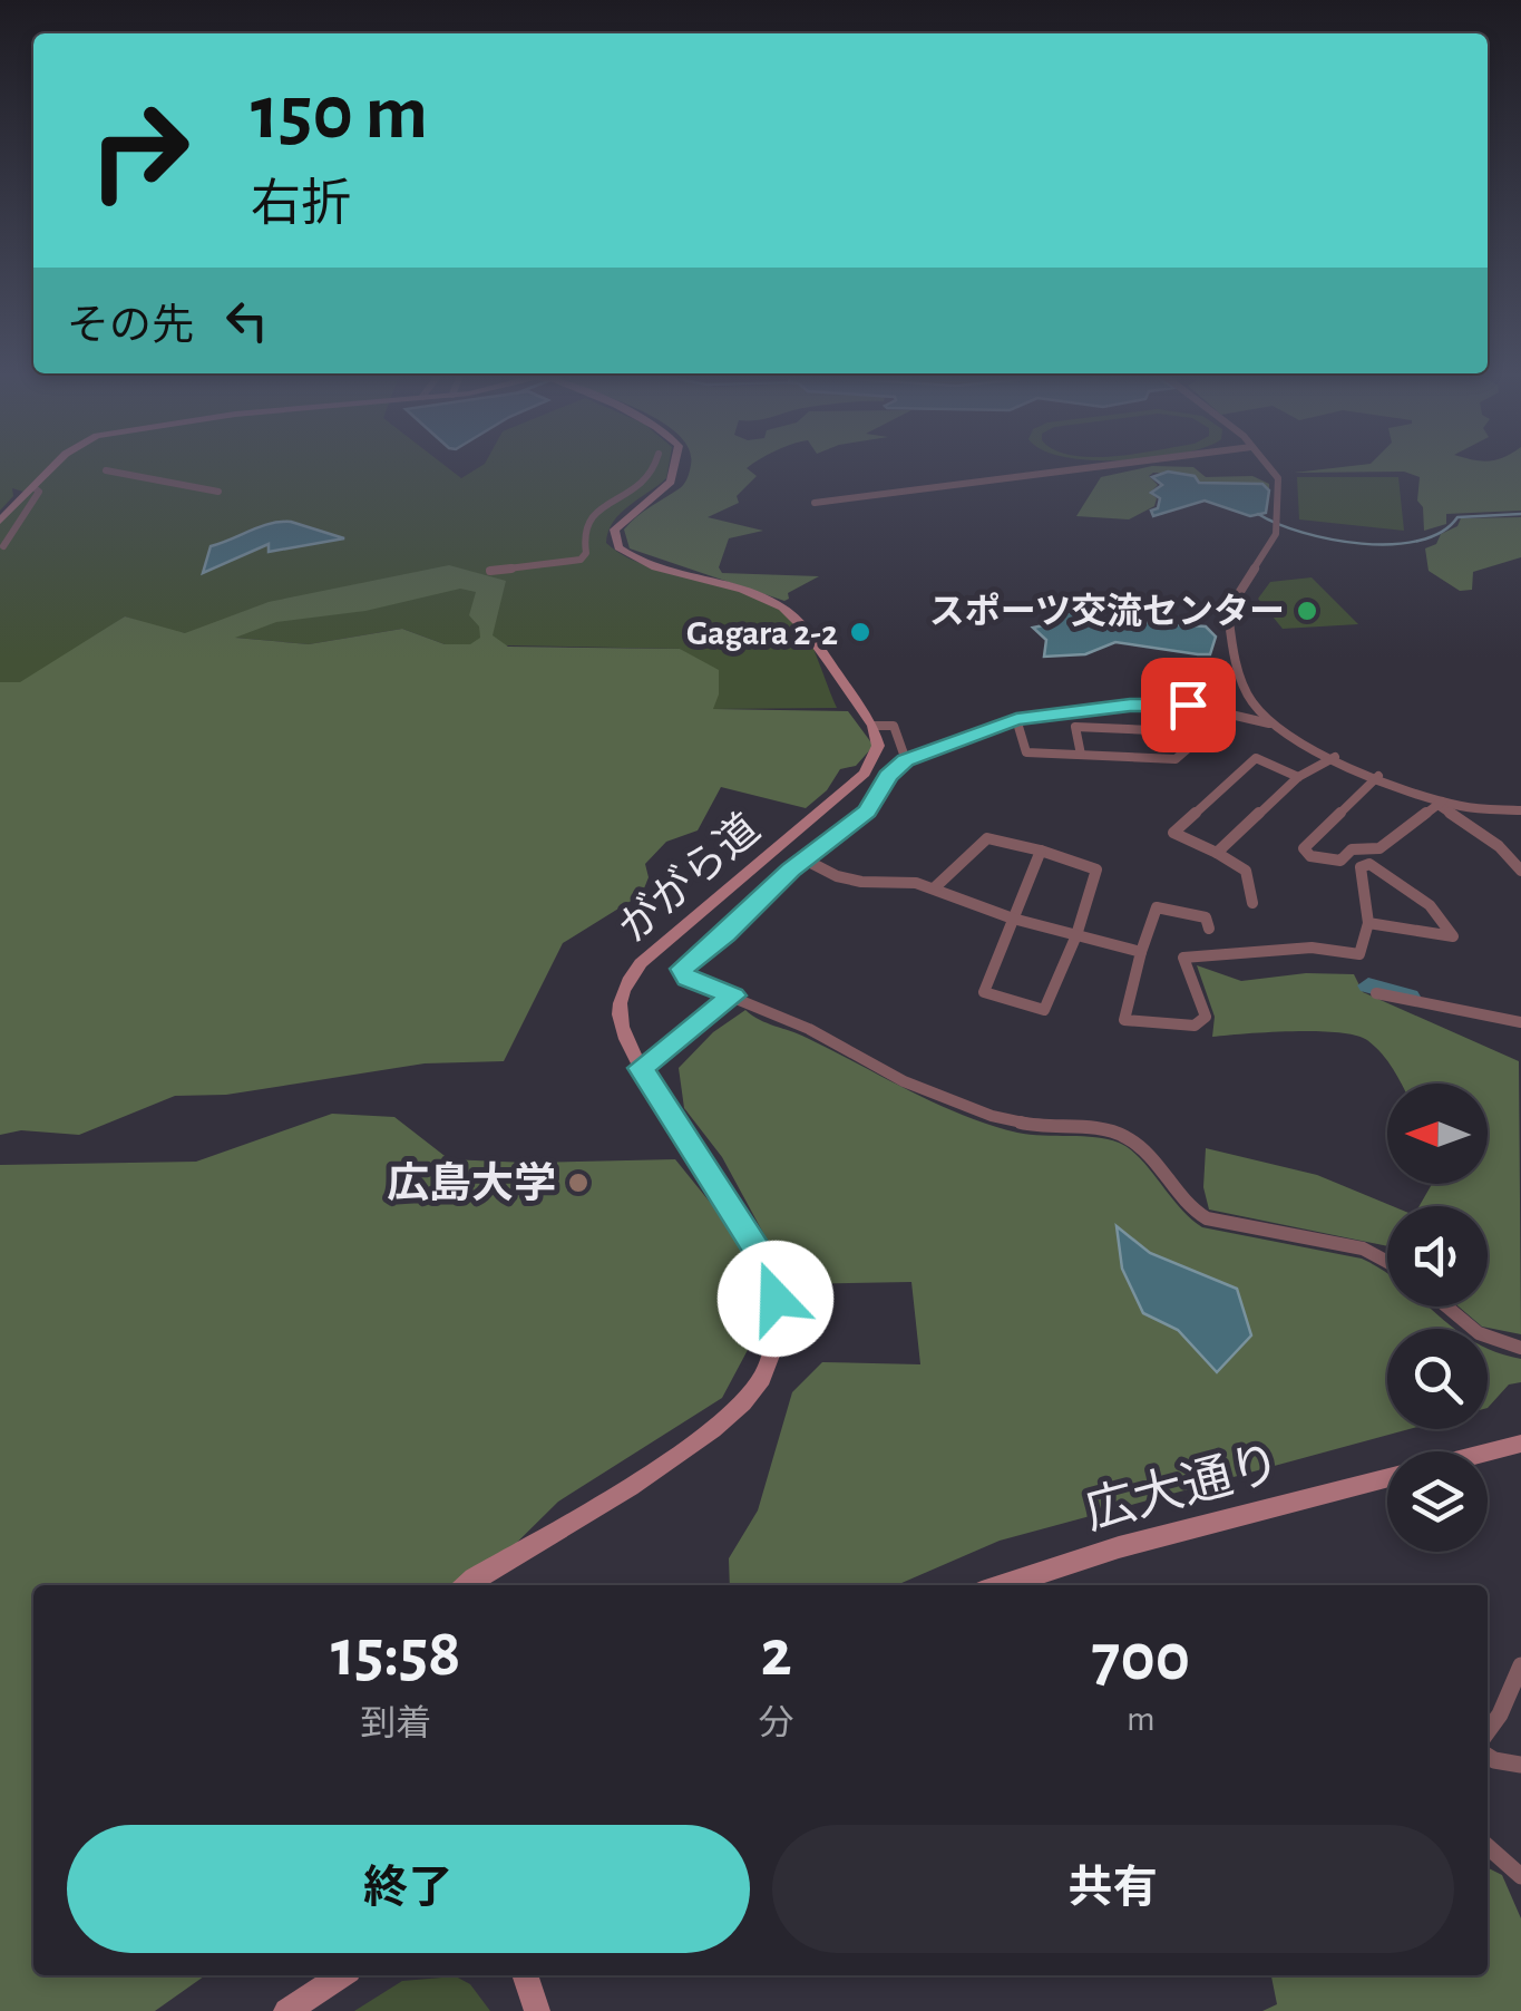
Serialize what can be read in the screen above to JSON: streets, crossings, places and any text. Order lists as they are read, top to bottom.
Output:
{
  "streets": {
    "street": ["ががら道", "広大通り"]
  },
  "places": ["スポーツ交流センター", "Gagara 2-2", "広島大学"],
  "north": "left",
  "page": {
    "turn": ["150 m", "右折"],
    "then": "その先",
    "eta": [
      "15:58",
      "到着",
      "2",
      "分",
      "700",
      "m"
    ],
    "buttons": ["終了", "共有"]
  }
}
